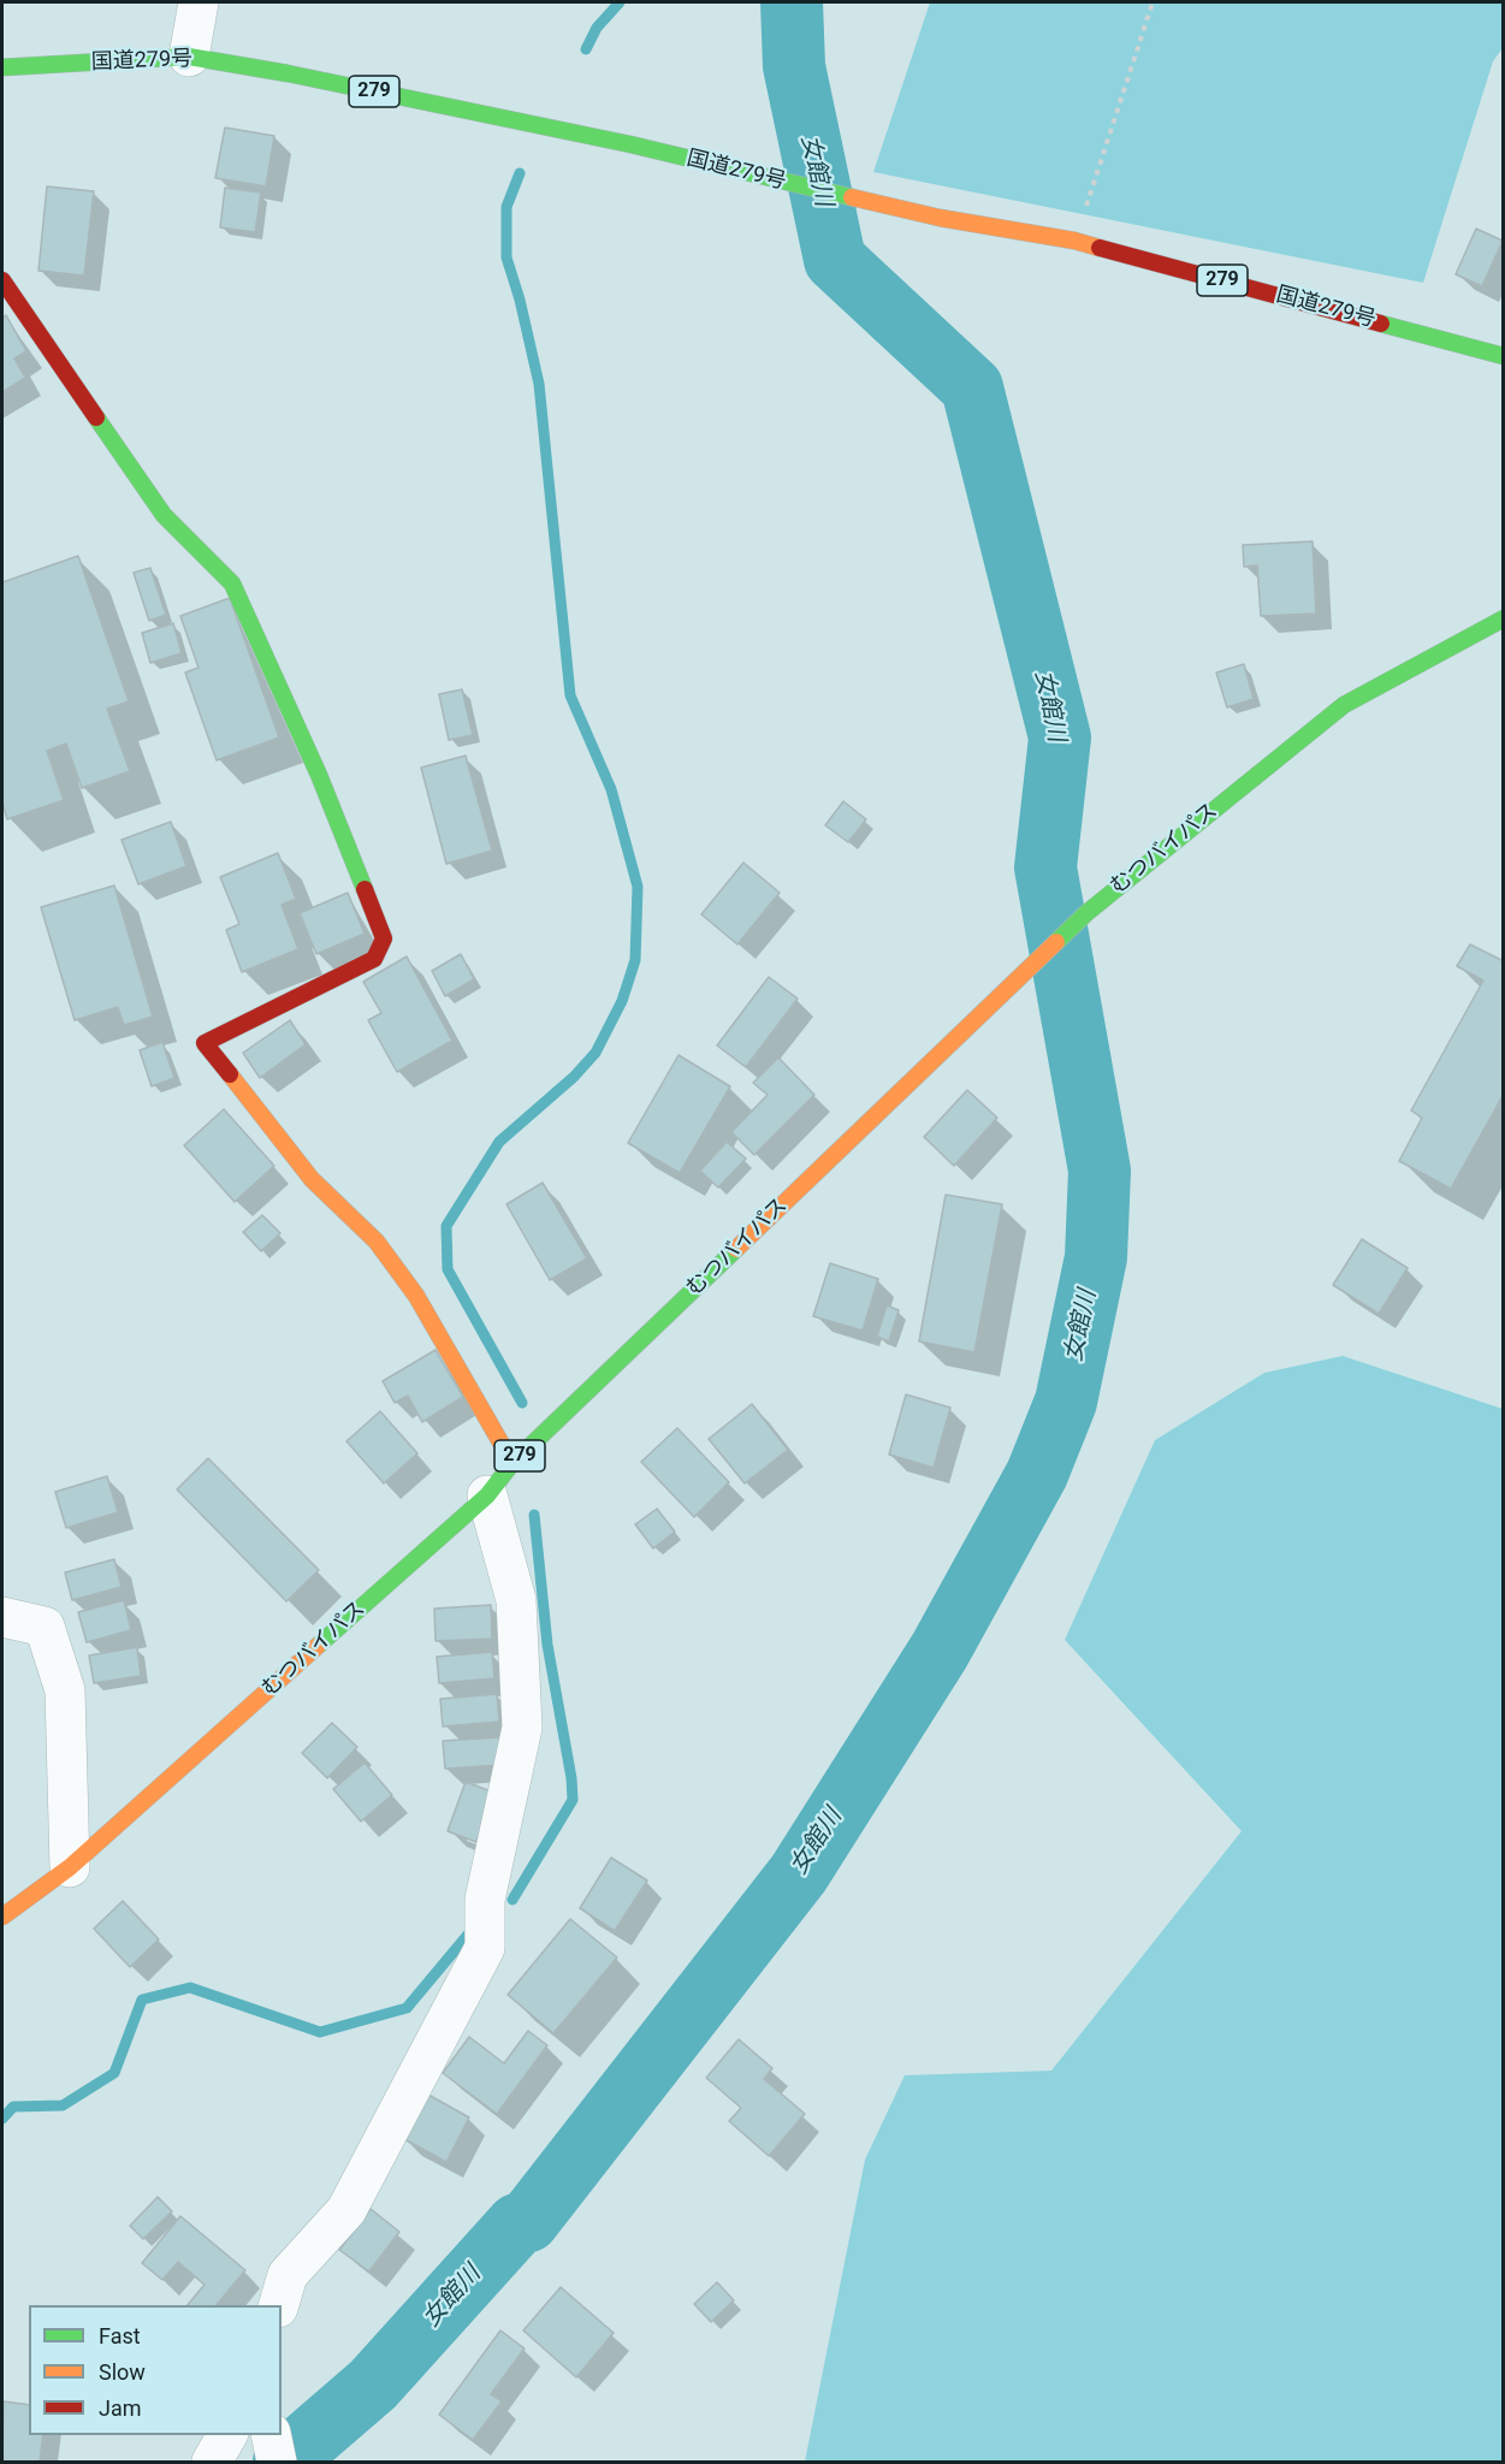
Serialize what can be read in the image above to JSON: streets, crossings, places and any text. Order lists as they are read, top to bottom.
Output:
{
  "streets": {
    "main road": ["国道279号", "279", "むつバイパス"]
  },
  "water": ["女館川"],
  "legend": ["Fast", "Slow", "Jam"]
}
